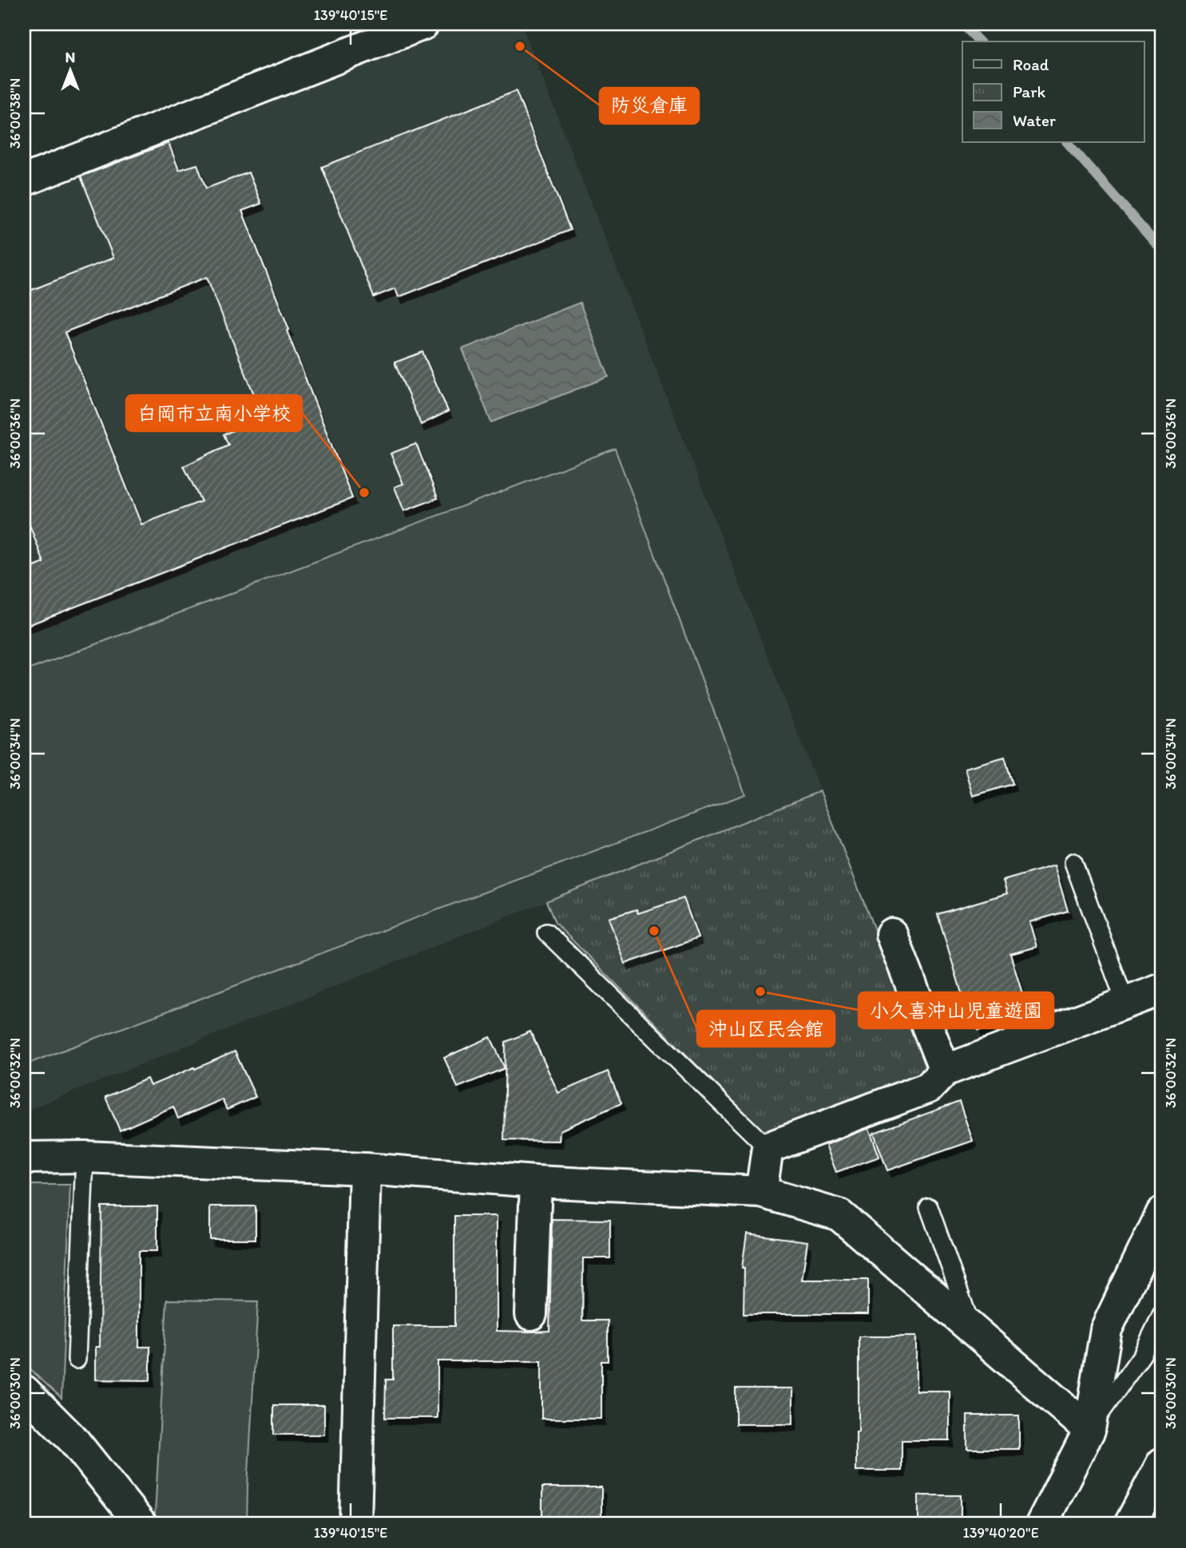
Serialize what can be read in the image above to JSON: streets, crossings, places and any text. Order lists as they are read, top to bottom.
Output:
{
  "places": [
    "防災倉庫",
    "白岡市立南小学校",
    "沖山区民会館",
    "小久喜沖山児童遊園"
  ],
  "legend": ["Road", "Park", "Water"],
  "north": "top",
  "coordinates": [
    "139°40'15\"E",
    "36°00'38\"N",
    "36°00'36\"N",
    "36°00'34\"N",
    "36°00'32\"N",
    "36°00'30\"N",
    "139°40'20\"E"
  ]
}
